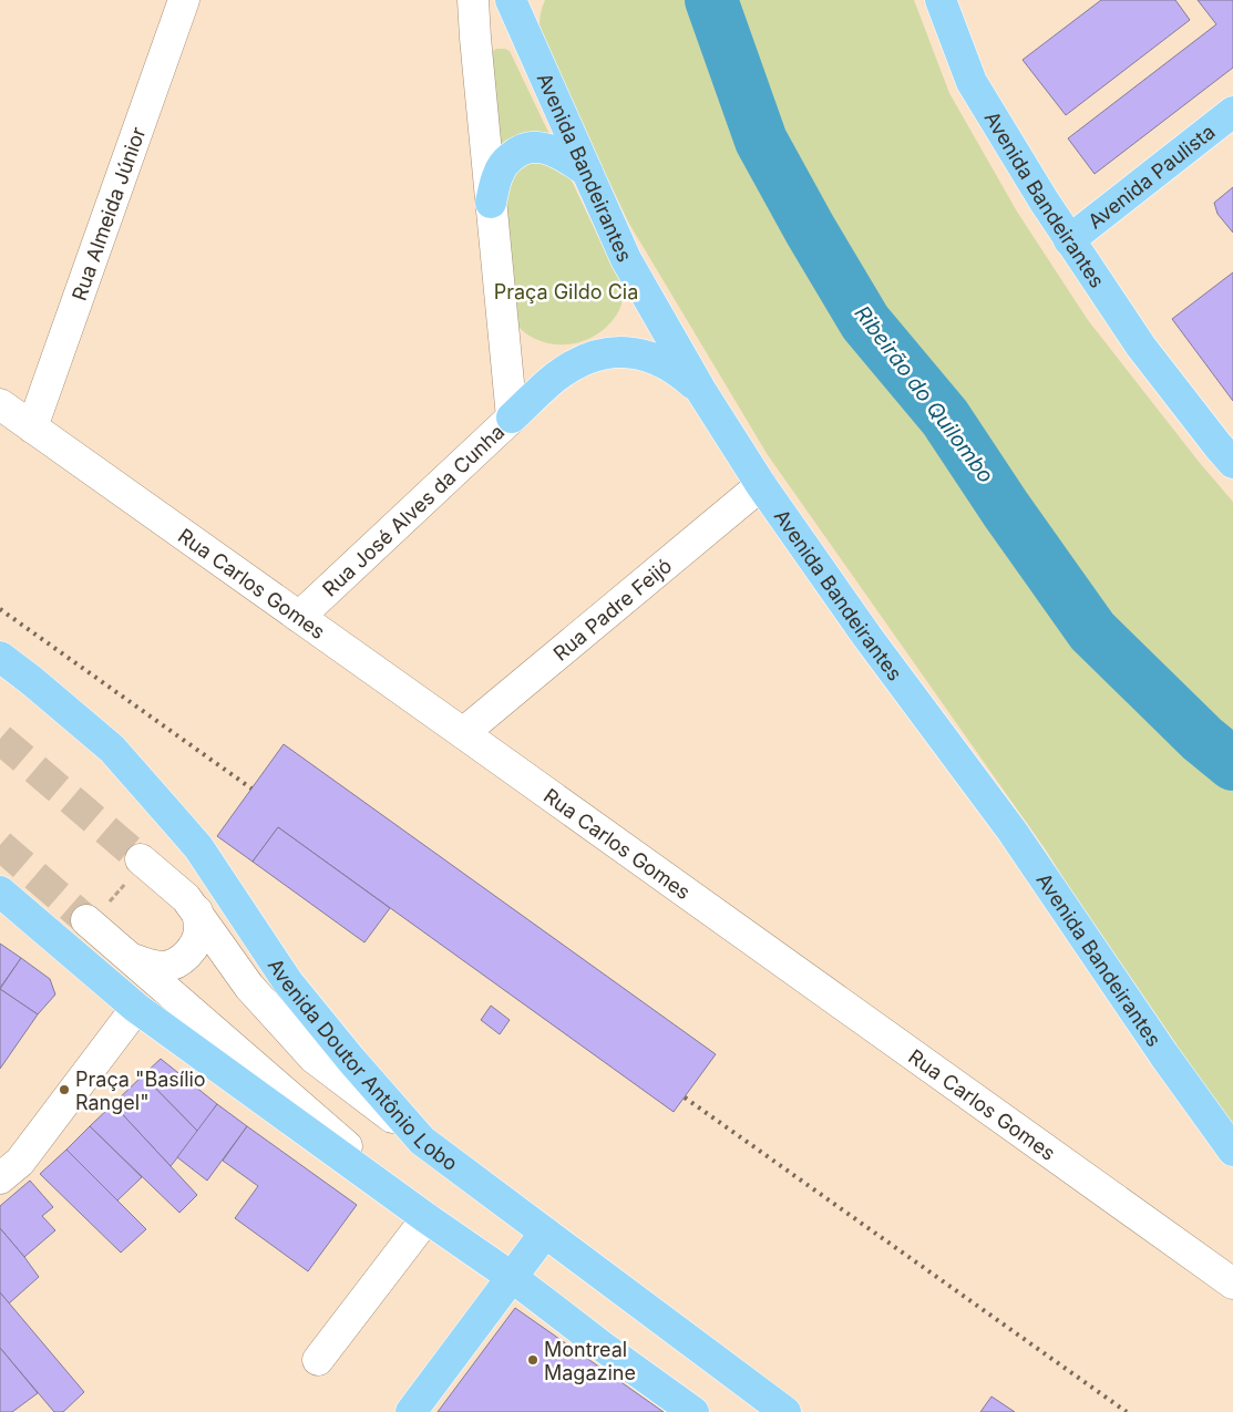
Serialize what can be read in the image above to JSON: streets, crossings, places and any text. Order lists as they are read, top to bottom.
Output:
{
  "streets": {
    "main road": ["Avenida Bandeirantes", "Avenida Paulista", "Avenida Doutor Antônio Lobo"],
    "street": [
      "Rua Almeida Júnior",
      "Rua José Alves da Cunha",
      "Rua Carlos Gomes",
      "Rua Padre Feijó"
    ]
  },
  "crossings": [
    ["Avenida Bandeirantes", "Avenida Paulista"],
    ["Avenida Bandeirantes", "Rua Padre Feijó"],
    ["Rua Almeida Júnior", "Rua Carlos Gomes"],
    ["Rua José Alves da Cunha", "Rua Carlos Gomes"],
    ["Rua Carlos Gomes", "Rua Padre Feijó"]
  ],
  "water": ["Ribeirão do Quilombo"],
  "parks": ["Praça Gildo Cia"],
  "places": ["Praça \"Basílio Rangel\"", "Montreal Magazine"]
}
